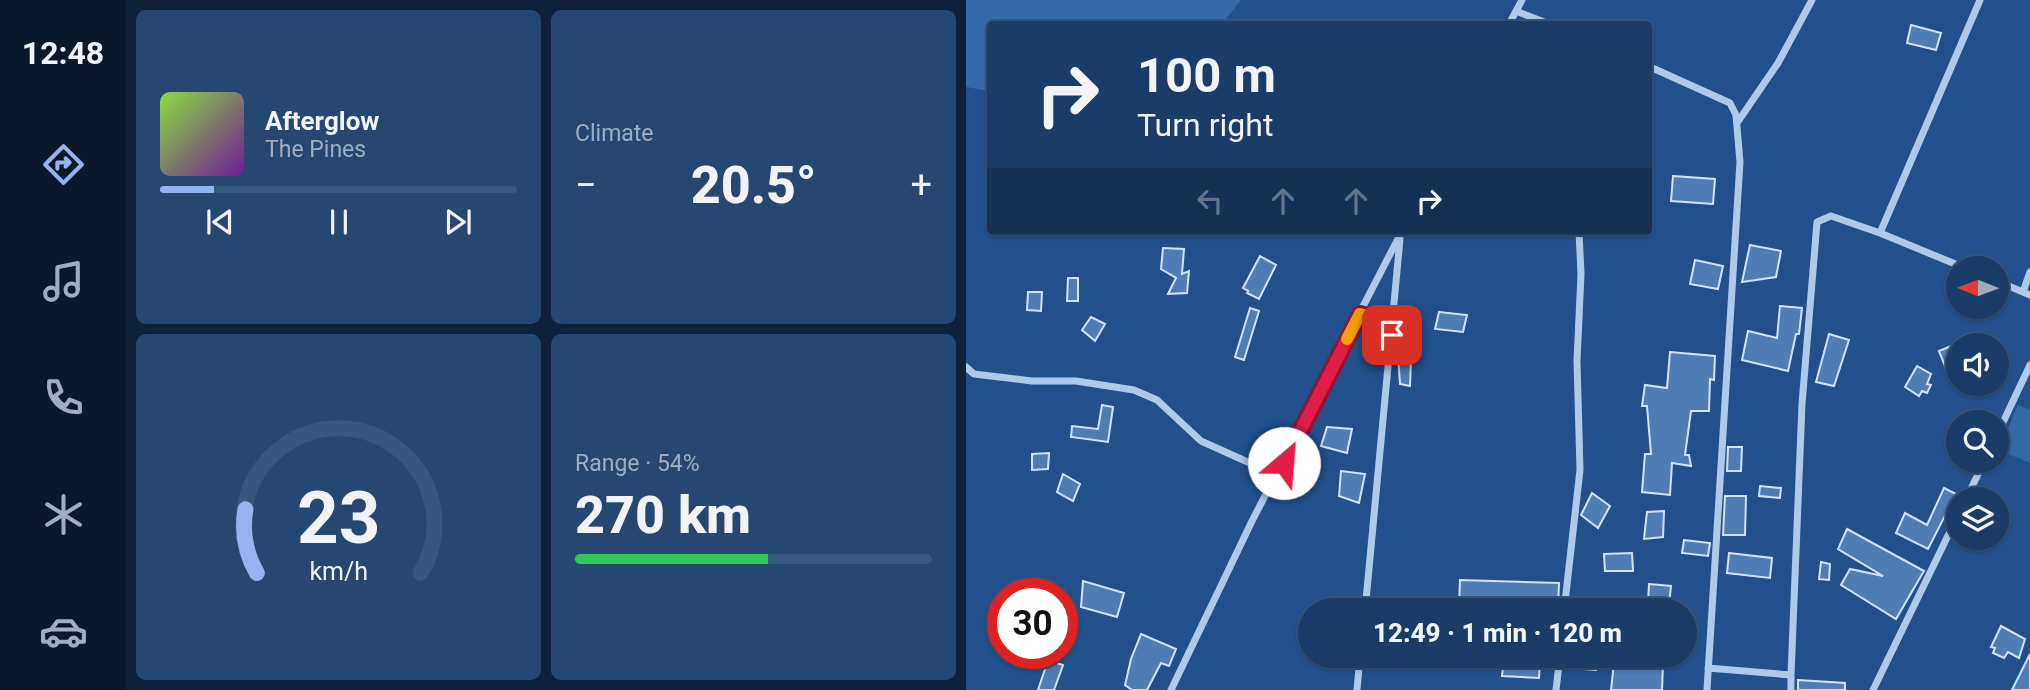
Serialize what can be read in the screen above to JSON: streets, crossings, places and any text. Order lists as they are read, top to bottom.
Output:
{
  "north": "left",
  "page": {
    "tabs": "12:48",
    "tile": [
      "Climate",
      ["Range · 54%", "270 km"]
    ],
    "turn": ["100 m", "Turn right"],
    "song": ["Afterglow", "The Pines"],
    "heat": ["−", "20.5°", "+"],
    "limit": "30",
    "trip": "12:49 · 1 min · 120 m",
    "gauge": ["23", "km/h"]
  }
}
